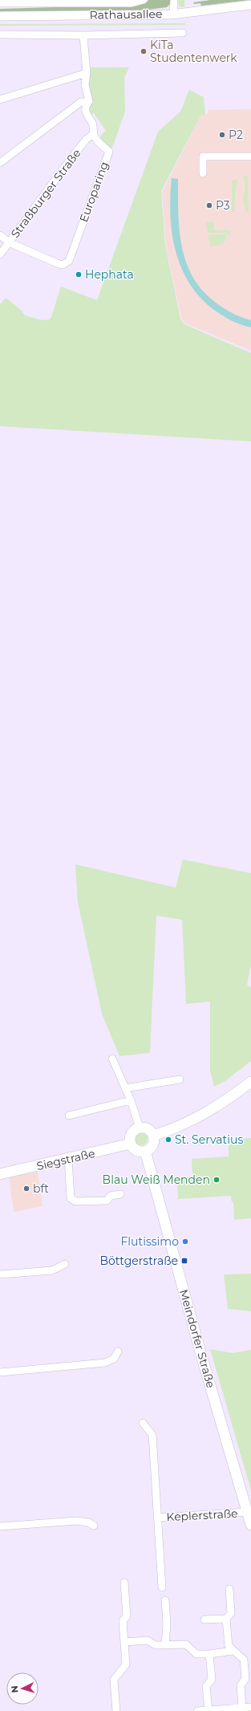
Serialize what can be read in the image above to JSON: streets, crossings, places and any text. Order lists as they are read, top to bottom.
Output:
{
  "streets": {
    "main road": ["Siegstraße", "Meindorfer Straße"],
    "street": [
      "Rathausallee",
      "Europaring",
      "Straßburger Straße",
      "Keplerstraße"
    ]
  },
  "crossings": [
    ["Europaring", "Straßburger Straße"],
    ["Siegstraße", "Meindorfer Straße"],
    ["Meindorfer Straße", "Keplerstraße"]
  ],
  "places": {
    "other": [
      "KiTa Studentenwerk",
      "P2",
      "P3",
      "Hephata",
      "St. Servatius",
      "Blau Weiß Menden",
      "bft",
      "Flutissimo"
    ],
    "transit": ["Böttgerstraße"]
  },
  "north": "left"
}
